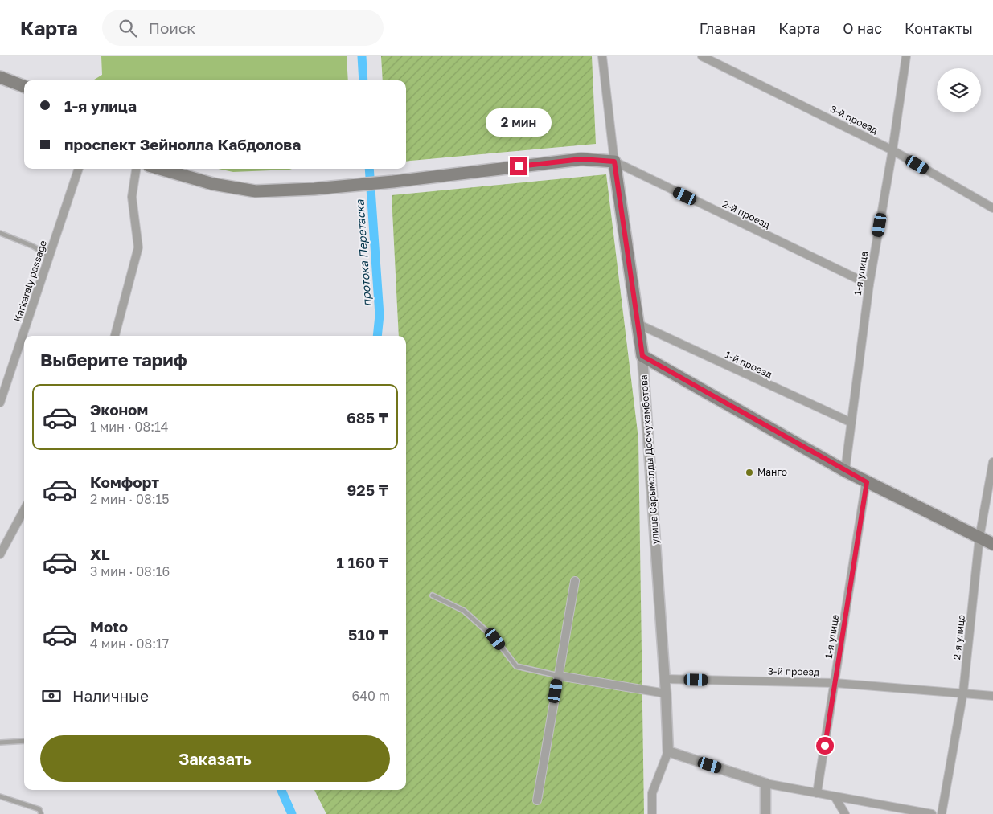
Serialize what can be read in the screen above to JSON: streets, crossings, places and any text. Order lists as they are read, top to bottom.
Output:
{
  "streets": {
    "main road": ["улица Сарымолды Досмухамбетова"],
    "street": [
      "3-й проезд",
      "2-й проезд",
      "1-я улица",
      "Karkaraly passage",
      "1-й проезд",
      "2-я улица"
    ]
  },
  "crossings": [
    ["3-й проезд", "1-я улица"],
    ["3-й проезд", "улица Сарымолды Досмухамбетова"],
    ["3-й проезд", "2-я улица"],
    ["2-й проезд", "1-я улица"],
    ["2-й проезд", "улица Сарымолды Досмухамбетова"],
    ["1-я улица", "1-й проезд"],
    ["1-й проезд", "улица Сарымолды Досмухамбетова"]
  ],
  "water": ["протока Перетаска"],
  "places": ["Манго"],
  "page": {
    "header": "Карта",
    "search": "Поиск",
    "nav": [
      "Главная",
      "Карта",
      "О нас",
      "Контакты"
    ],
    "banner": ["1-я улица", "проспект Зейнолла Кабдолова"],
    "bubble": "2 мин",
    "heading": "Выберите тариф",
    "list": [
      {
        "name": "Эконом",
        "note": "1 мин · 08:14",
        "value": "685 ₸"
      },
      {
        "name": "Комфорт",
        "note": "2 мин · 08:15",
        "value": "925 ₸"
      },
      {
        "name": "XL",
        "note": "3 мин · 08:16",
        "value": "1 160 ₸"
      },
      {
        "name": "Moto",
        "note": "4 мин · 08:17",
        "value": "510 ₸"
      }
    ],
    "pay": ["Наличные", "640 m"],
    "buttons": "Заказать"
  }
}
